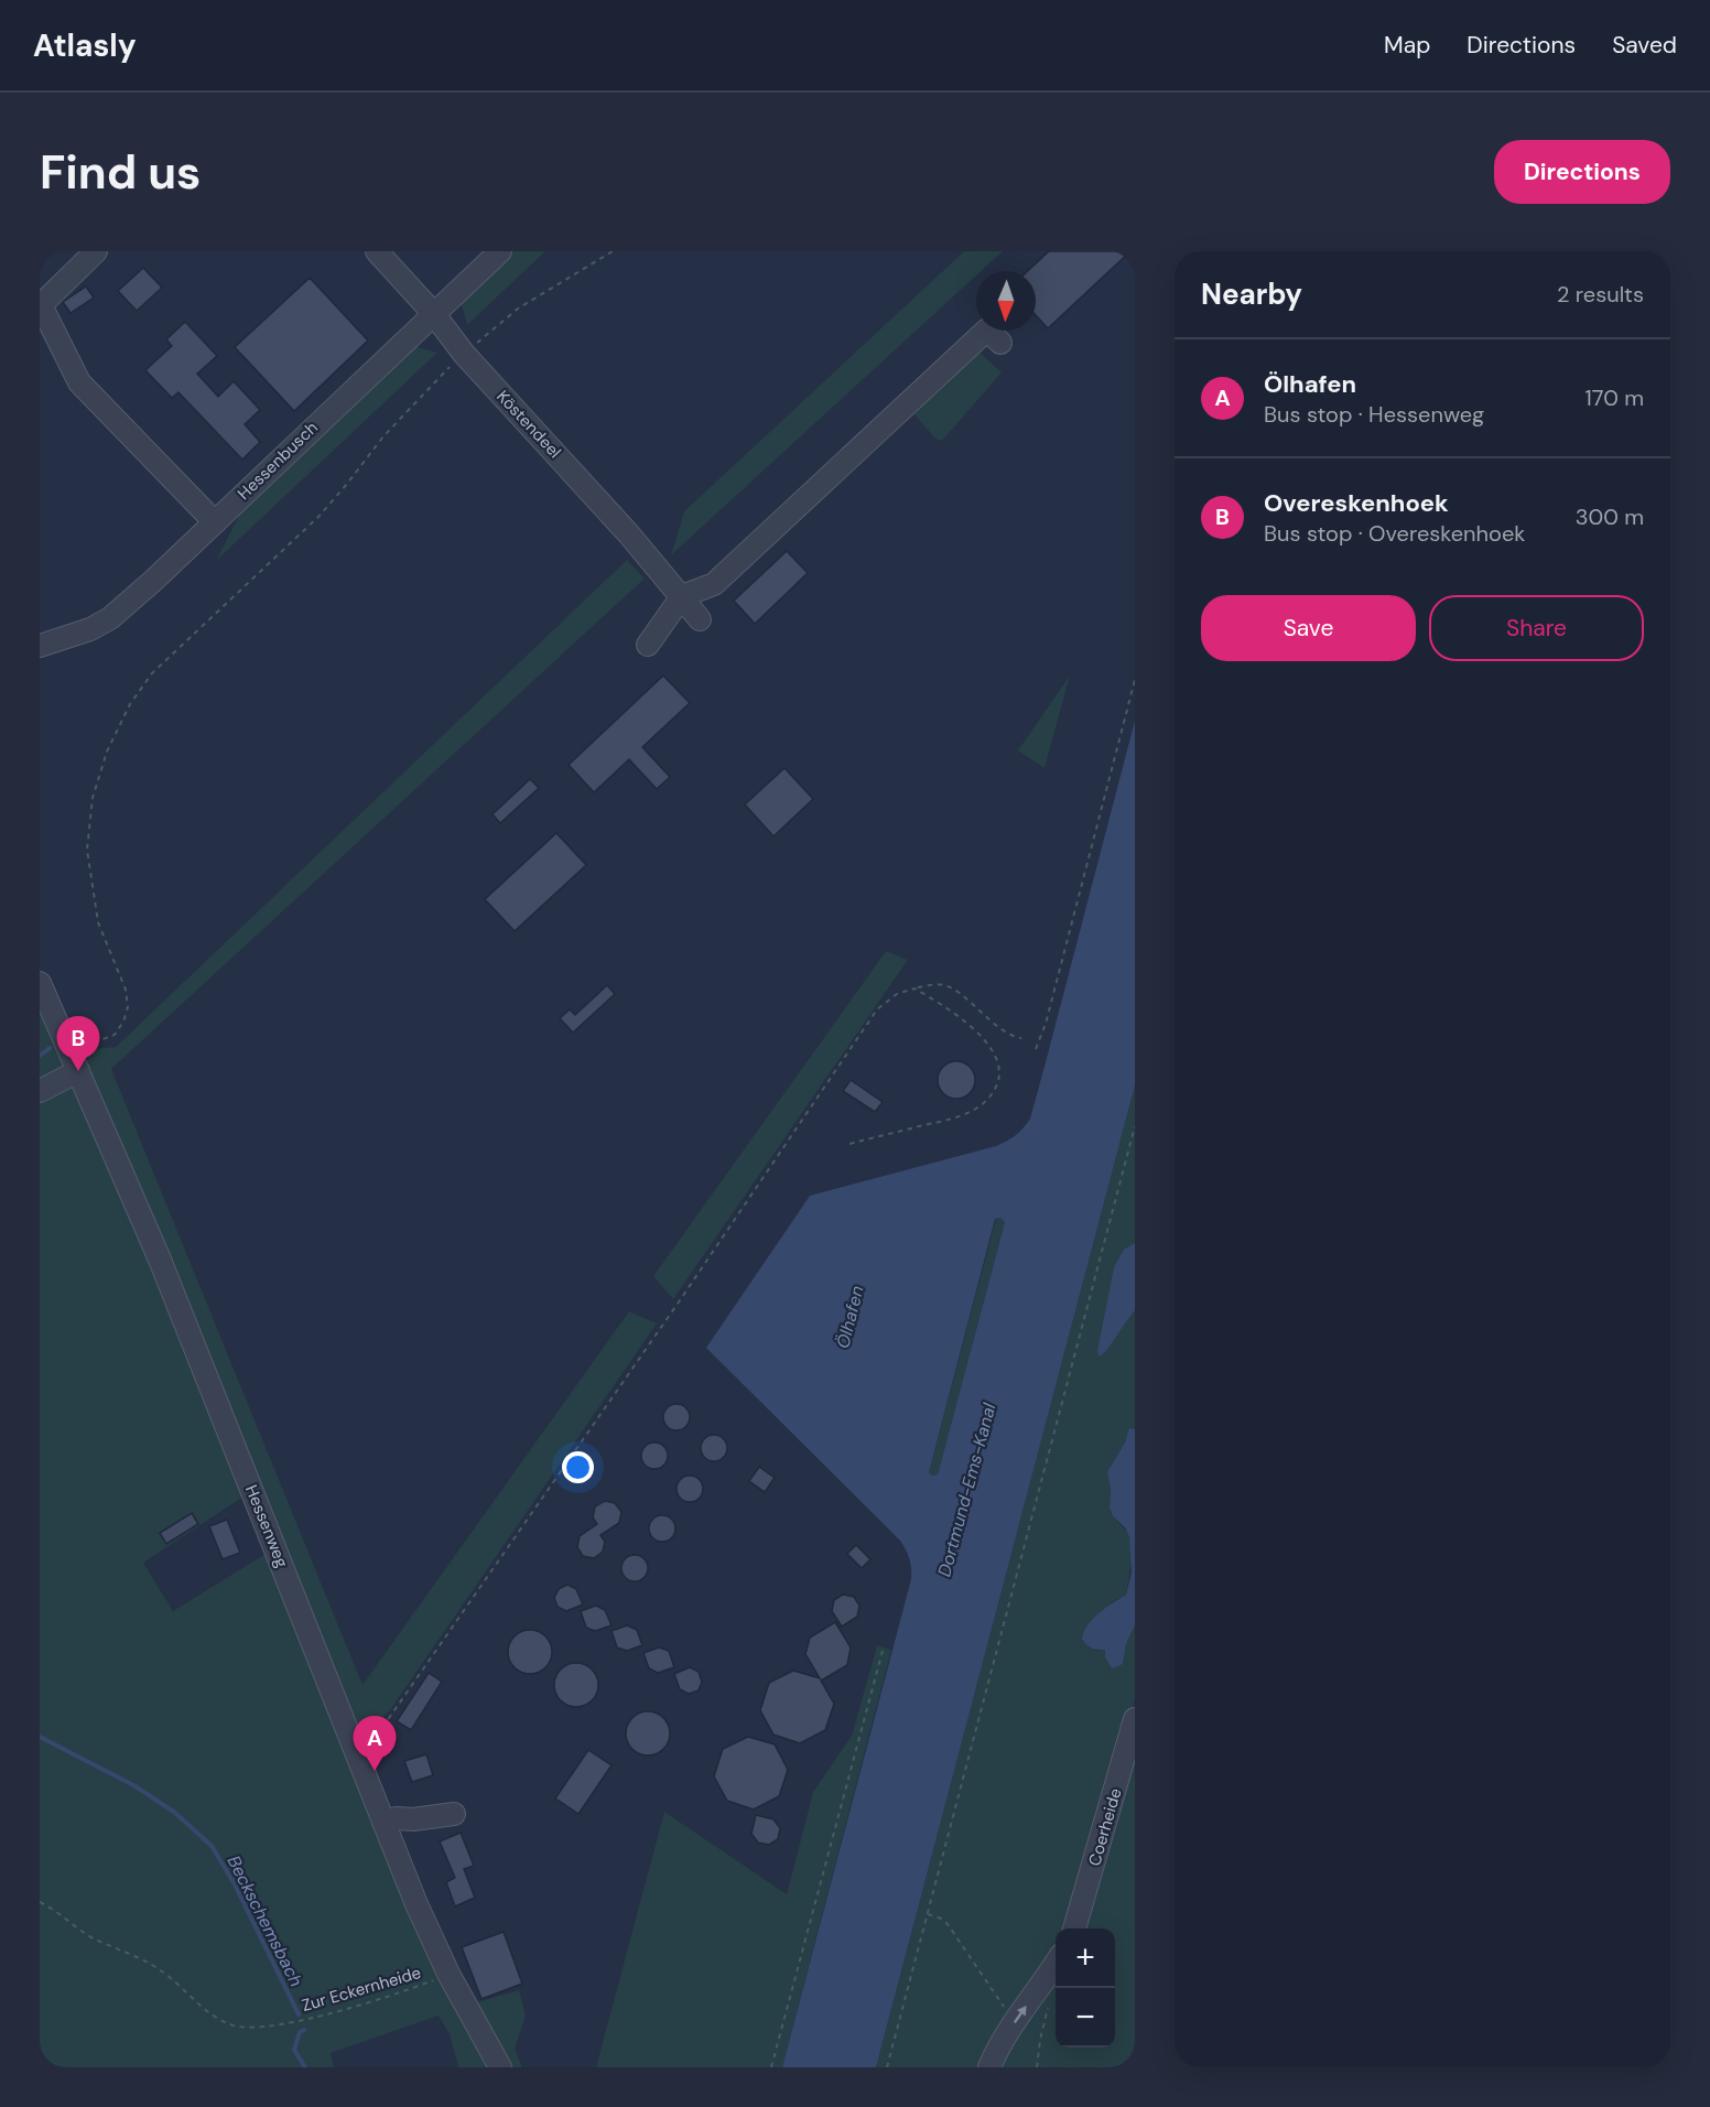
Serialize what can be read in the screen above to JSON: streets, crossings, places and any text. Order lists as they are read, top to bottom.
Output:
{
  "streets": {
    "street": [
      "Köstendeel",
      "Hessenbusch",
      "Hessenweg",
      "Coerheide"
    ],
    "path": ["Zur Eckernheide"]
  },
  "crossings": [
    ["Köstendeel", "Hessenbusch"],
    ["Hessenweg", "Zur Eckernheide"]
  ],
  "water": ["Ölhafen", "Dortmund-Ems-Kanal", "Beckschemsbach"],
  "north": "bottom",
  "page": {
    "header": "Atlasly",
    "nav": ["Map", "Directions", "Saved"],
    "buttons": [
      "Directions",
      ["Save", "Share"]
    ],
    "title": "Find us",
    "heading": ["Nearby", "2 results"],
    "list": [
      {
        "mark": "A",
        "name": "Ölhafen",
        "note": "Bus stop · Hessenweg",
        "value": "170 m"
      },
      {
        "mark": "B",
        "name": "Overeskenhoek",
        "note": "Bus stop · Overeskenhoek",
        "value": "300 m"
      }
    ],
    "pins": ["B", "A"],
    "map_buttons": ["+", "−"]
  }
}
